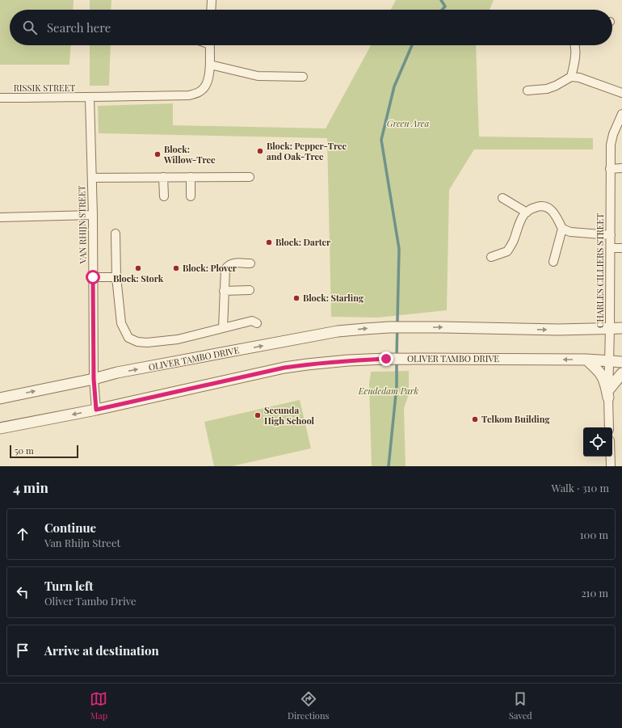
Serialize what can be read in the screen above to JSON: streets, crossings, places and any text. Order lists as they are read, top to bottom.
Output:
{
  "streets": {
    "street": [
      "RISSIK STREET",
      "VAN RHIJN STREET",
      "CHARLES CILLIERS STREET",
      "OLIVER TAMBO DRIVE"
    ]
  },
  "crossings": [
    ["RISSIK STREET", "VAN RHIJN STREET"],
    ["VAN RHIJN STREET", "OLIVER TAMBO DRIVE"],
    ["CHARLES CILLIERS STREET", "OLIVER TAMBO DRIVE"]
  ],
  "parks": ["Green Area", "Eendedam Park"],
  "places": [
    "Block: Pepper-Tree and Oak-Tree",
    "Block: Willow-Tree",
    "Block: Darter",
    "Block: Stork",
    "Block: Plover",
    "Block: Starling",
    "Secunda High School",
    "Telkom Building"
  ],
  "scale_bar": "50 m",
  "page": {
    "search": "Search here",
    "scale": "50 m",
    "heading": ["4 min", "Walk · 310 m"],
    "list": [
      ["Continue", "Van Rhijn Street", "100 m"],
      ["Turn left", "Oliver Tambo Drive", "210 m"],
      "Arrive at destination"
    ],
    "nav": ["Map", "Directions", "Saved"]
  }
}
